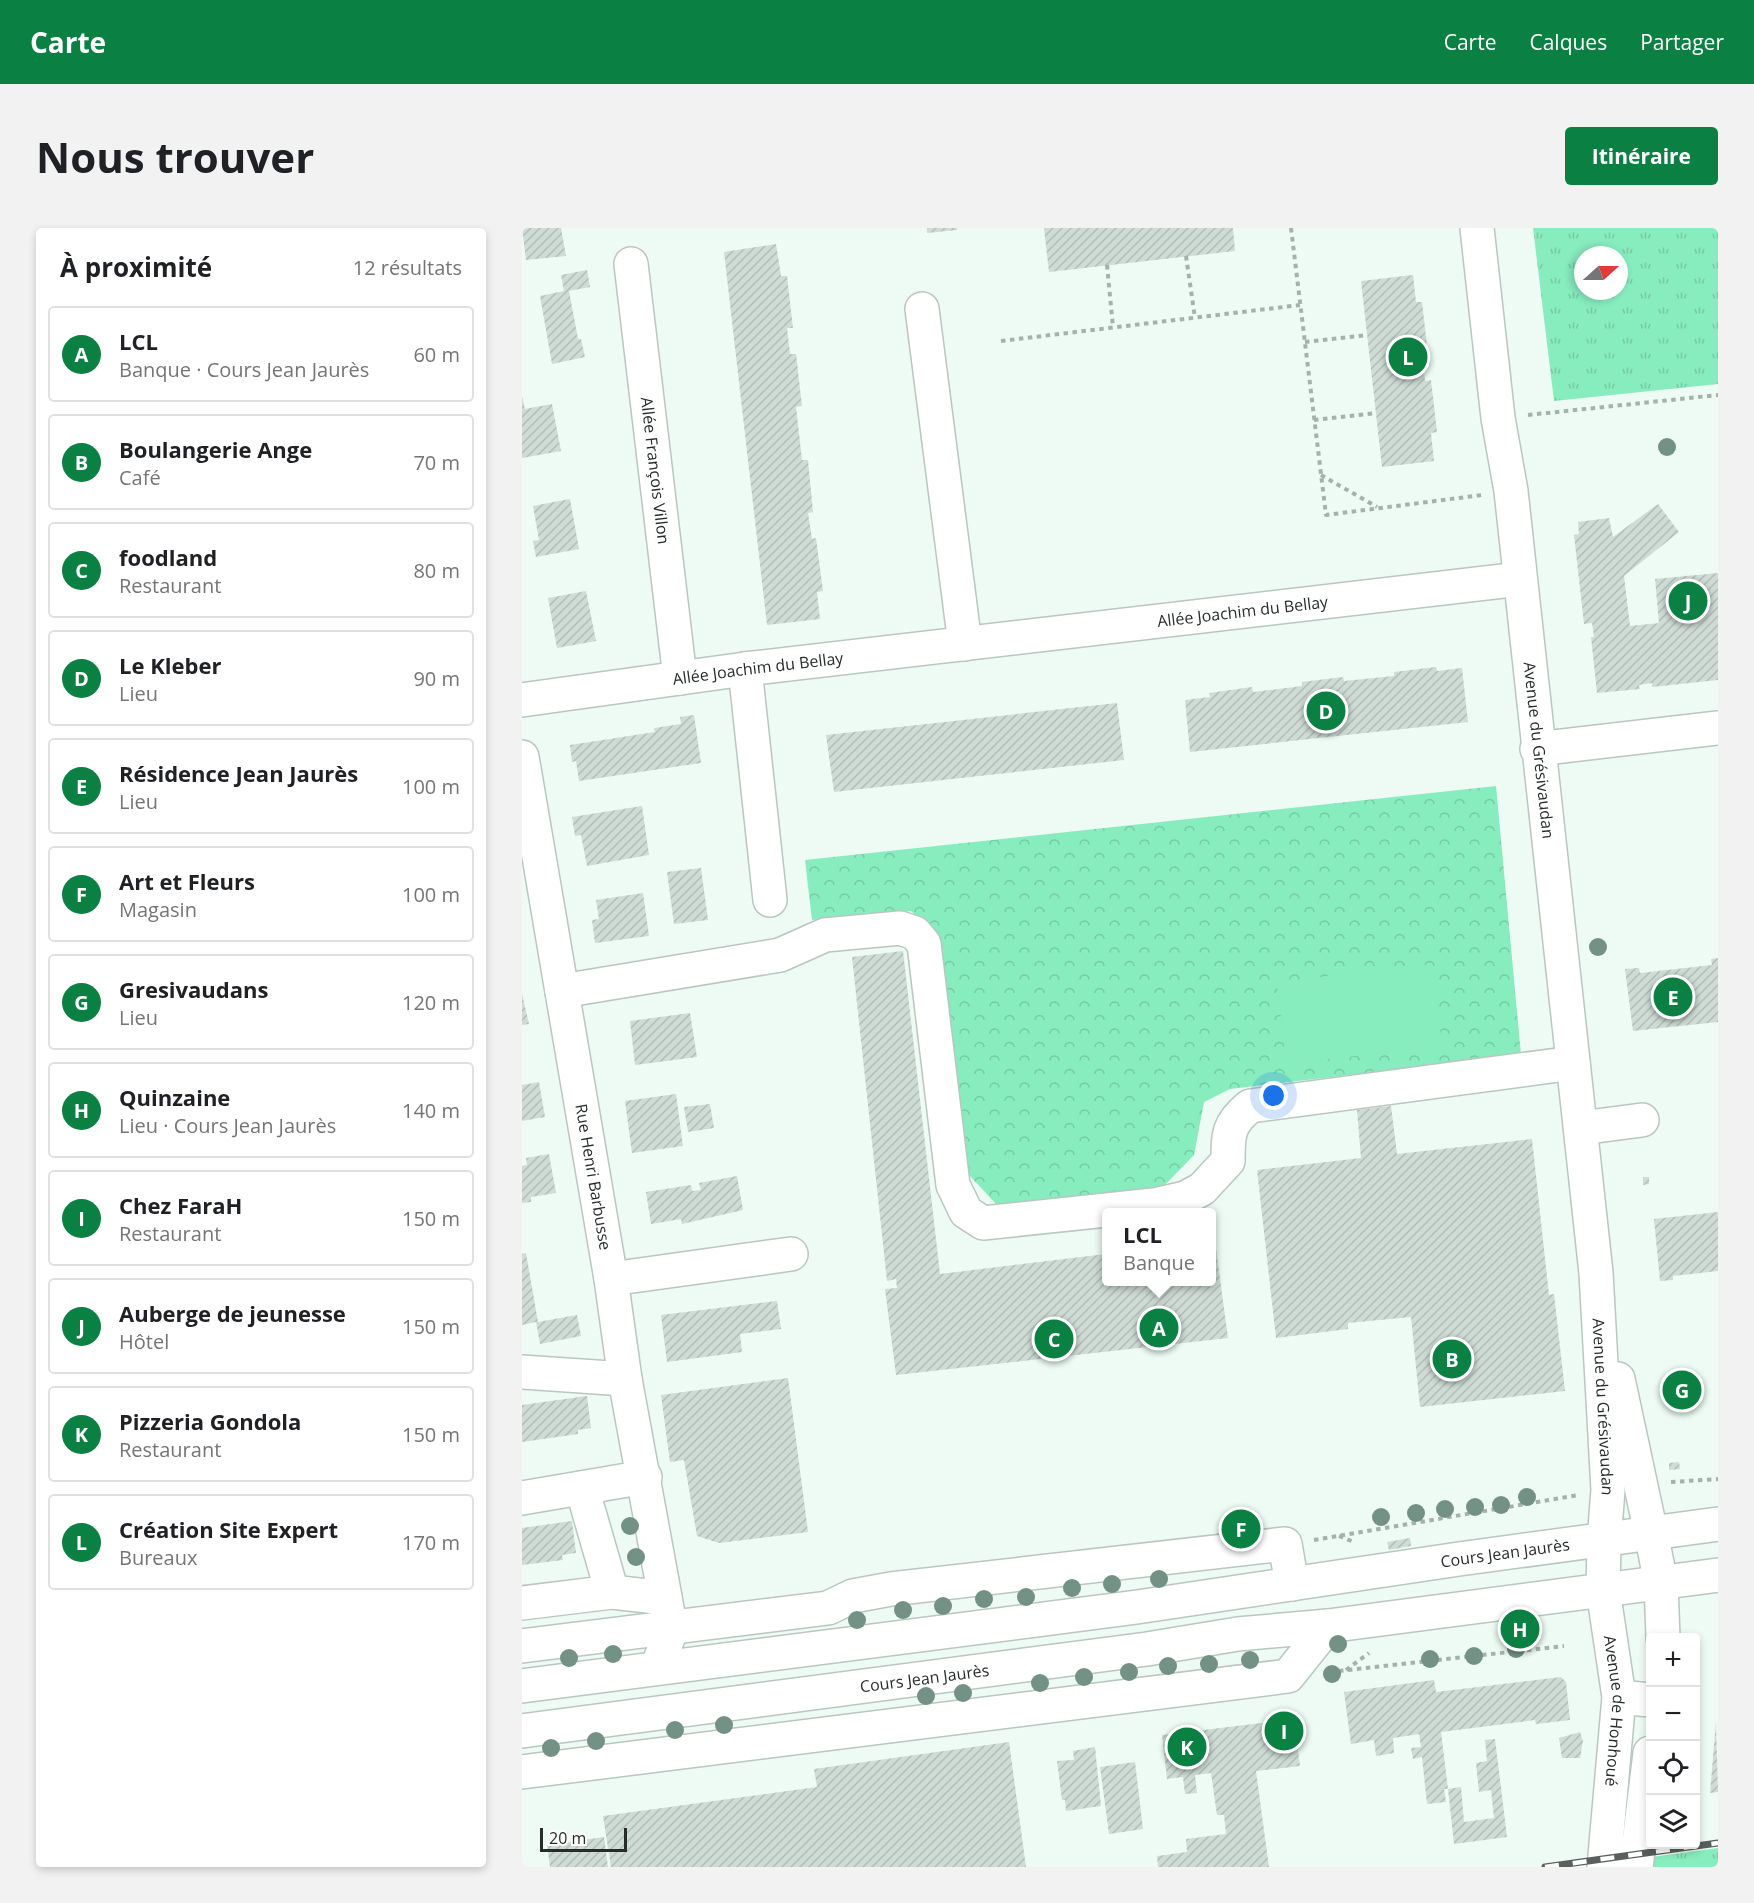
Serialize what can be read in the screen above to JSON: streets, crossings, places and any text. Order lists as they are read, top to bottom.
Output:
{
  "streets": {
    "street": [
      "Allée François Villon",
      "Allée Joachim du Bellay",
      "Avenue du Grésivaudan",
      "Rue Henri Barbusse",
      "Cours Jean Jaurès",
      "Avenue de Honhoué"
    ]
  },
  "crossings": [
    ["Allée François Villon", "Allée Joachim du Bellay"],
    ["Allée Joachim du Bellay", "Avenue du Grésivaudan"],
    ["Avenue du Grésivaudan", "Cours Jean Jaurès"],
    ["Avenue du Grésivaudan", "Avenue de Honhoué"],
    ["Cours Jean Jaurès", "Avenue de Honhoué"]
  ],
  "scale_bar": "20 m",
  "north": "right",
  "page": {
    "header": "Carte",
    "nav": ["Carte", "Calques", "Partager"],
    "buttons": "Itinéraire",
    "title": "Nous trouver",
    "heading": ["À proximité", "12 résultats"],
    "list": [
      {
        "mark": "A",
        "name": "LCL",
        "note": "Banque · Cours Jean Jaurès",
        "value": "60 m"
      },
      {
        "mark": "B",
        "name": "Boulangerie Ange",
        "note": "Café",
        "value": "70 m"
      },
      {
        "mark": "C",
        "name": "foodland",
        "note": "Restaurant",
        "value": "80 m"
      },
      {
        "mark": "D",
        "name": "Le Kleber",
        "note": "Lieu",
        "value": "90 m"
      },
      {
        "mark": "E",
        "name": "Résidence Jean Jaurès",
        "note": "Lieu",
        "value": "100 m"
      },
      {
        "mark": "F",
        "name": "Art et Fleurs",
        "note": "Magasin",
        "value": "100 m"
      },
      {
        "mark": "G",
        "name": "Gresivaudans",
        "note": "Lieu",
        "value": "120 m"
      },
      {
        "mark": "H",
        "name": "Quinzaine",
        "note": "Lieu · Cours Jean Jaurès",
        "value": "140 m"
      },
      {
        "mark": "I",
        "name": "Chez FaraH",
        "note": "Restaurant",
        "value": "150 m"
      },
      {
        "mark": "J",
        "name": "Auberge de jeunesse",
        "note": "Hôtel",
        "value": "150 m"
      },
      {
        "mark": "K",
        "name": "Pizzeria Gondola",
        "note": "Restaurant",
        "value": "150 m"
      },
      {
        "mark": "L",
        "name": "Création Site Expert",
        "note": "Bureaux",
        "value": "170 m"
      }
    ],
    "pins": [
      "L",
      "J",
      "D",
      "E",
      "A",
      "C",
      "B",
      "G",
      "F",
      "H",
      "I",
      "K"
    ],
    "popup": ["LCL", "Banque"],
    "map_buttons": ["+", "−"],
    "scale": "20 m"
  }
}
